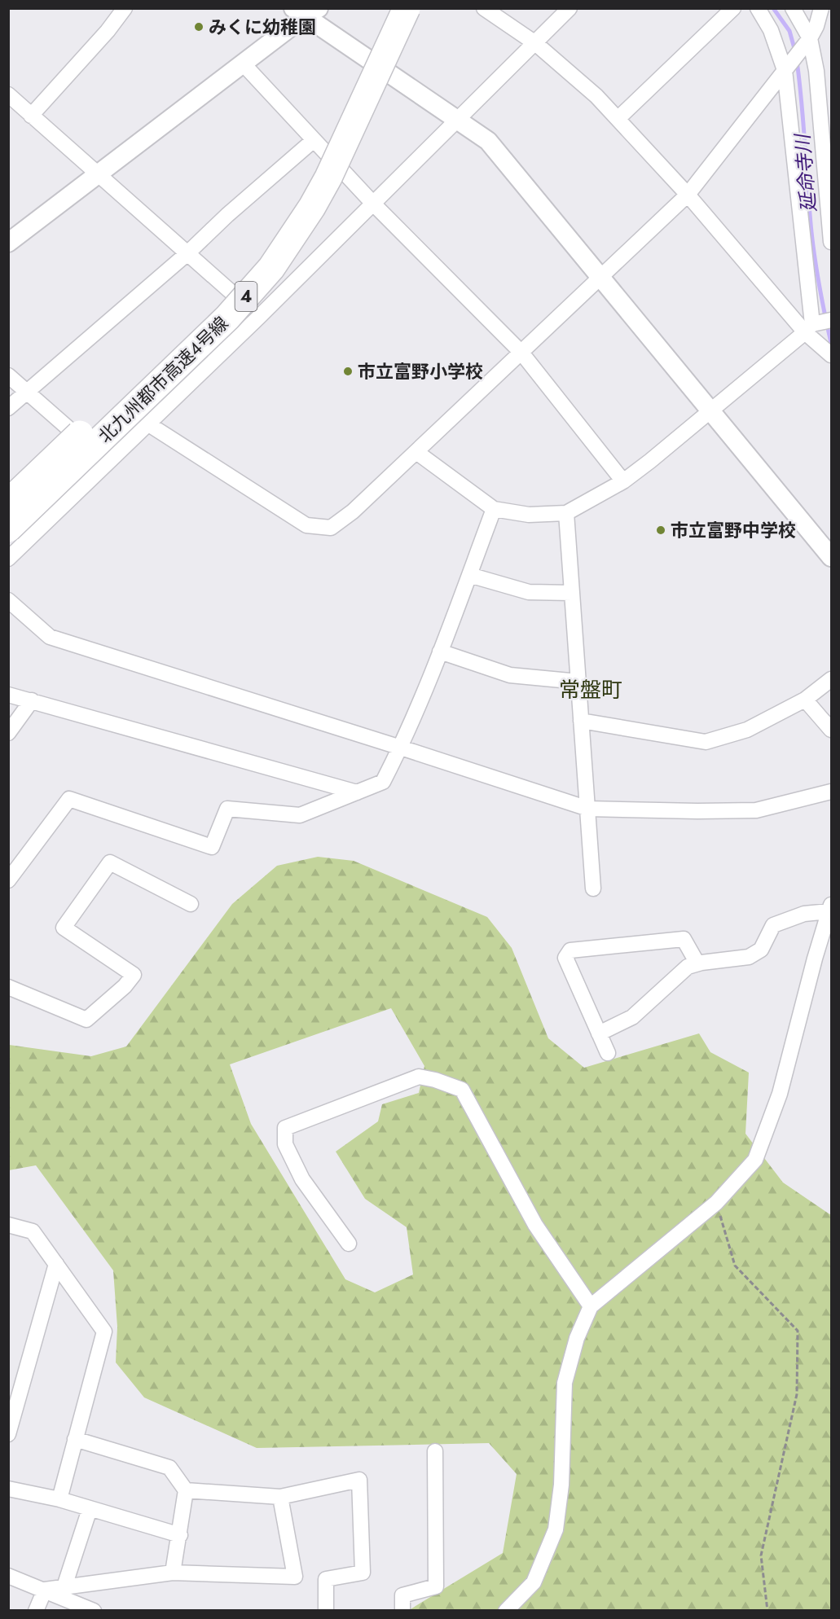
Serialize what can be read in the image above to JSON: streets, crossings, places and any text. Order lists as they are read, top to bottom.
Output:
{
  "streets": {
    "highway": ["4", "北九州都市高速４号線"]
  },
  "districts": ["常盤町"],
  "water": ["延命寺川"],
  "places": ["みくに幼稚園", "市立富野小学校", "市立富野中学校"]
}
